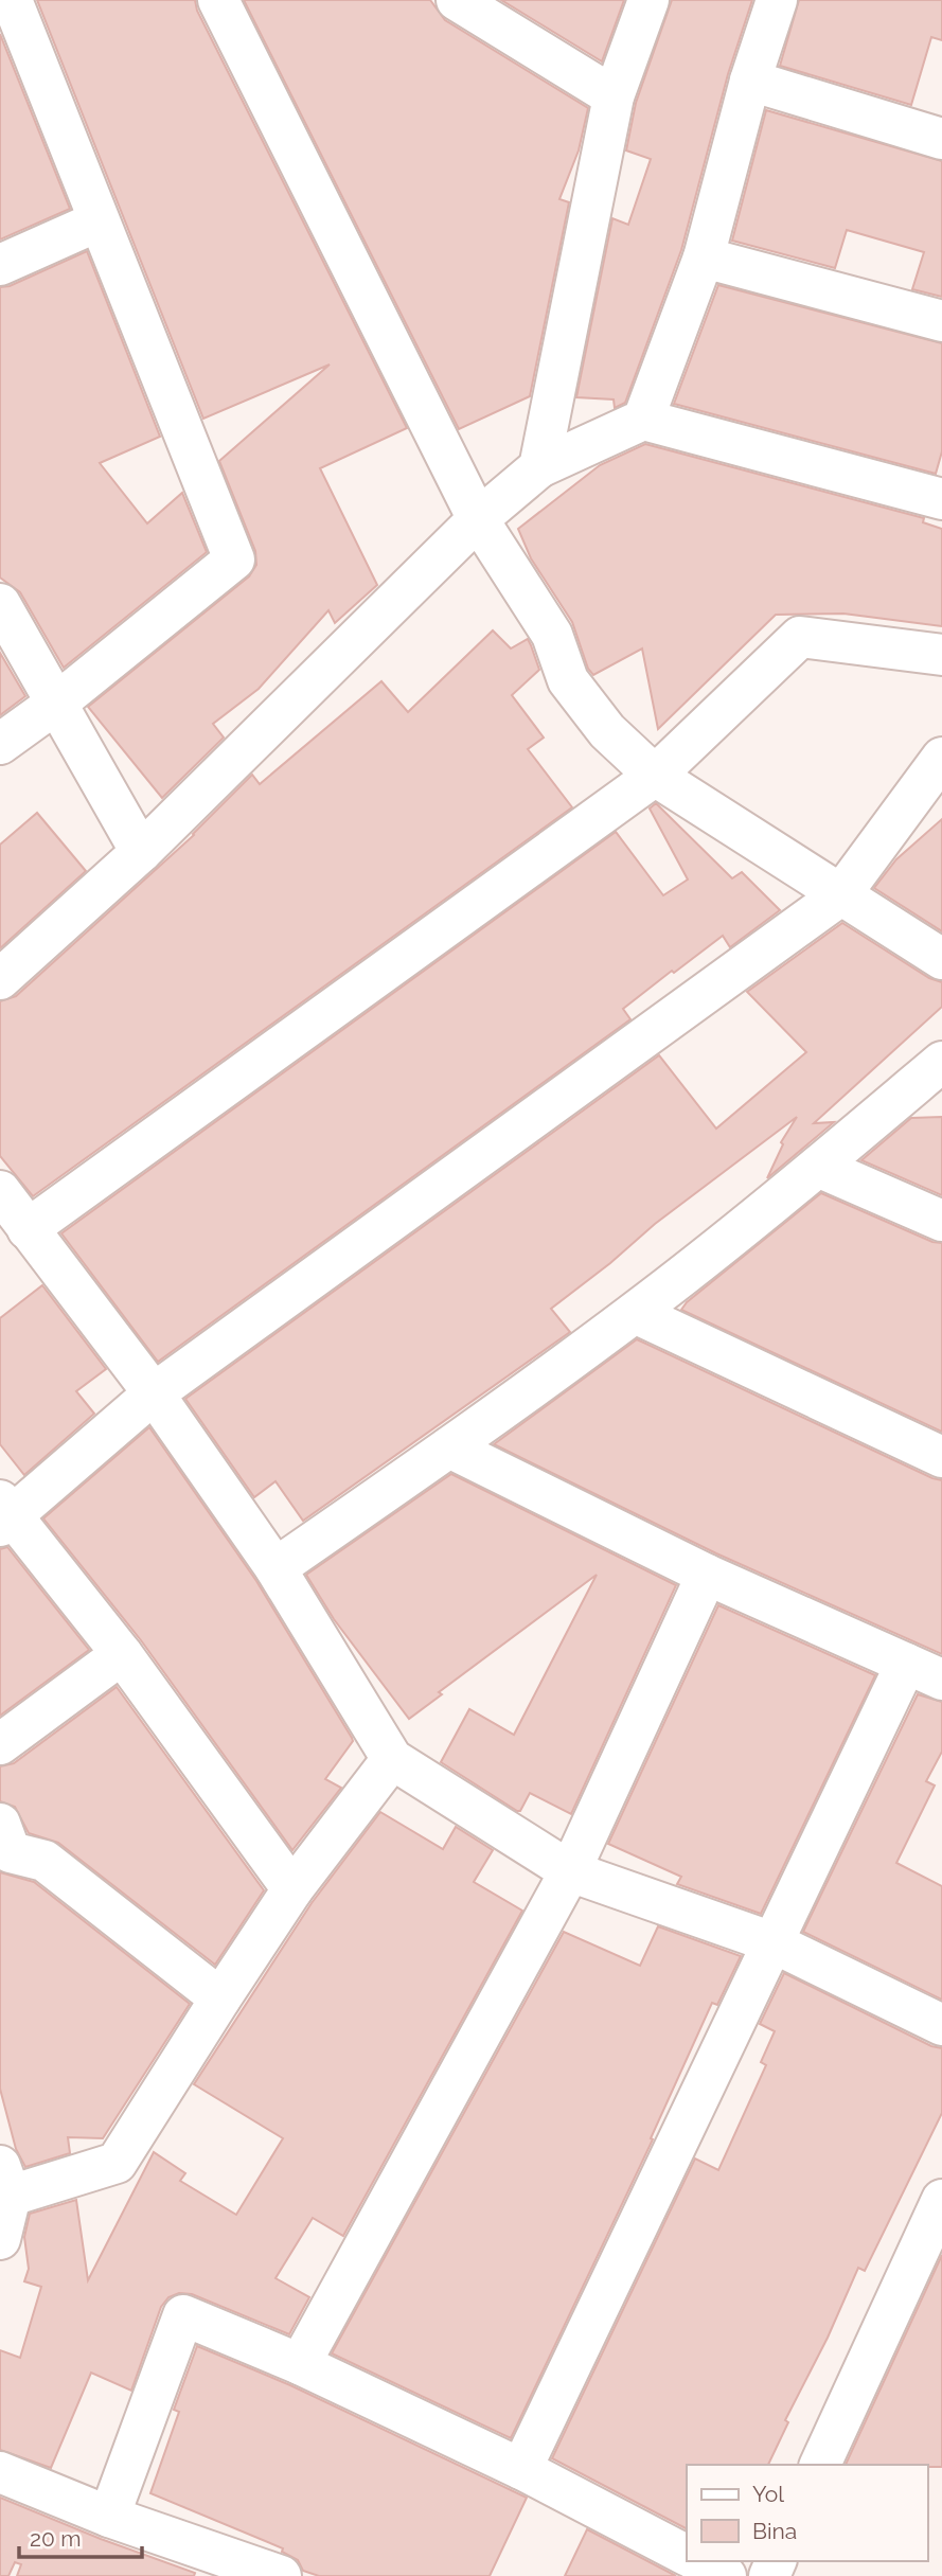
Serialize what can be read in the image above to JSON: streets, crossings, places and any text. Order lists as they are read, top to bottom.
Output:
{
  "legend": ["Yol", "Bina"],
  "scale_bar": "20 m"
}
